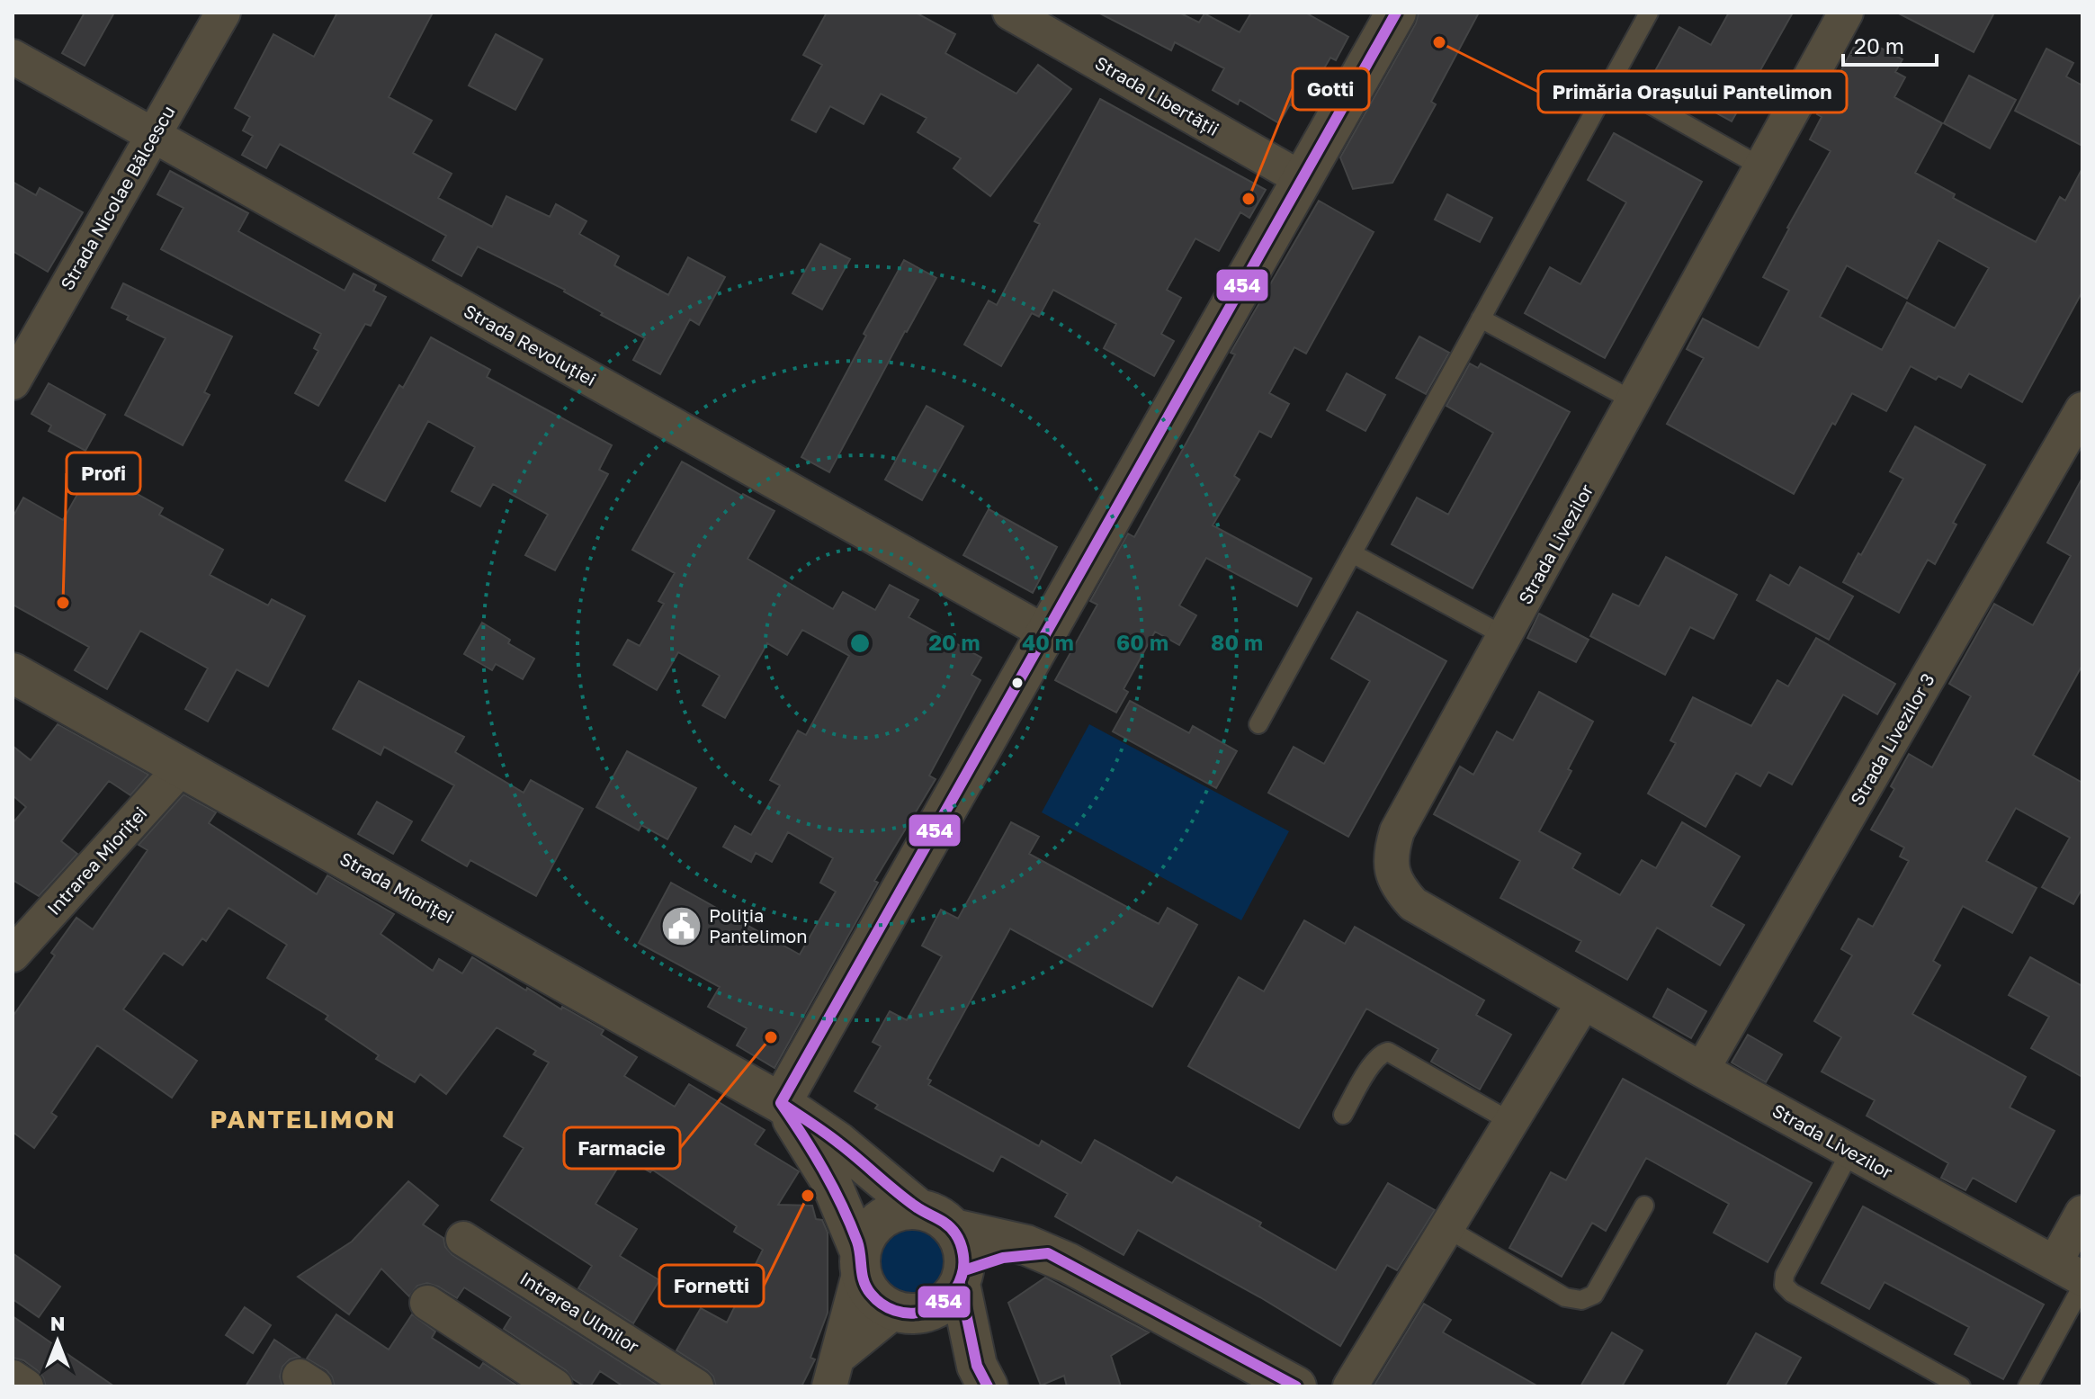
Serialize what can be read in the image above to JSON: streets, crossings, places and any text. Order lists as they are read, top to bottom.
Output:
{
  "streets": {
    "street": [
      "Strada Libertății",
      "Strada Nicolae Bălcescu",
      "Strada Revoluției",
      "Strada Livezilor",
      "Strada Livezilor 3",
      "Intrarea Mioriței",
      "Strada Mioriței",
      "Intrarea Ulmilor"
    ]
  },
  "crossings": [
    ["Strada Nicolae Bălcescu", "Strada Revoluției"],
    ["Strada Livezilor", "Strada Livezilor 3"],
    ["Intrarea Mioriței", "Strada Mioriței"]
  ],
  "districts": ["PANTELIMON"],
  "places": {
    "other": [
      "Primăria Orașului Pantelimon",
      "Gotti",
      "Profi",
      "Farmacie",
      "Fornetti"
    ],
    "public building": ["Poliția Pantelimon"]
  },
  "lines": ["transit line 454"],
  "scale_bar": "20 m",
  "north": "top",
  "rings": [
    "20 m",
    "40 m",
    "60 m",
    "80 m"
  ]
}
